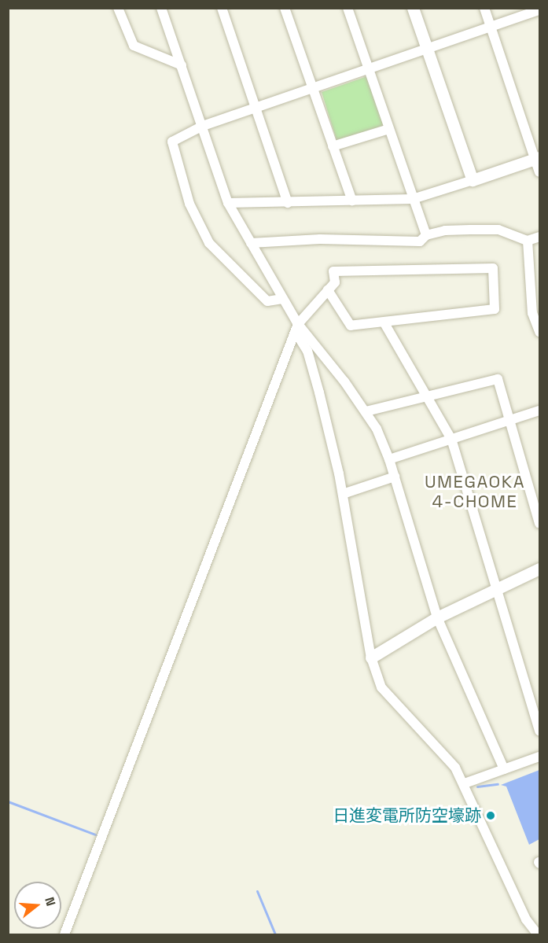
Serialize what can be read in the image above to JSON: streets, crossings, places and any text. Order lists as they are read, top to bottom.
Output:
{
  "districts": ["UMEGAOKA 4-CHOME"],
  "places": ["日進変電所防空壕跡"],
  "north": "right"
}
